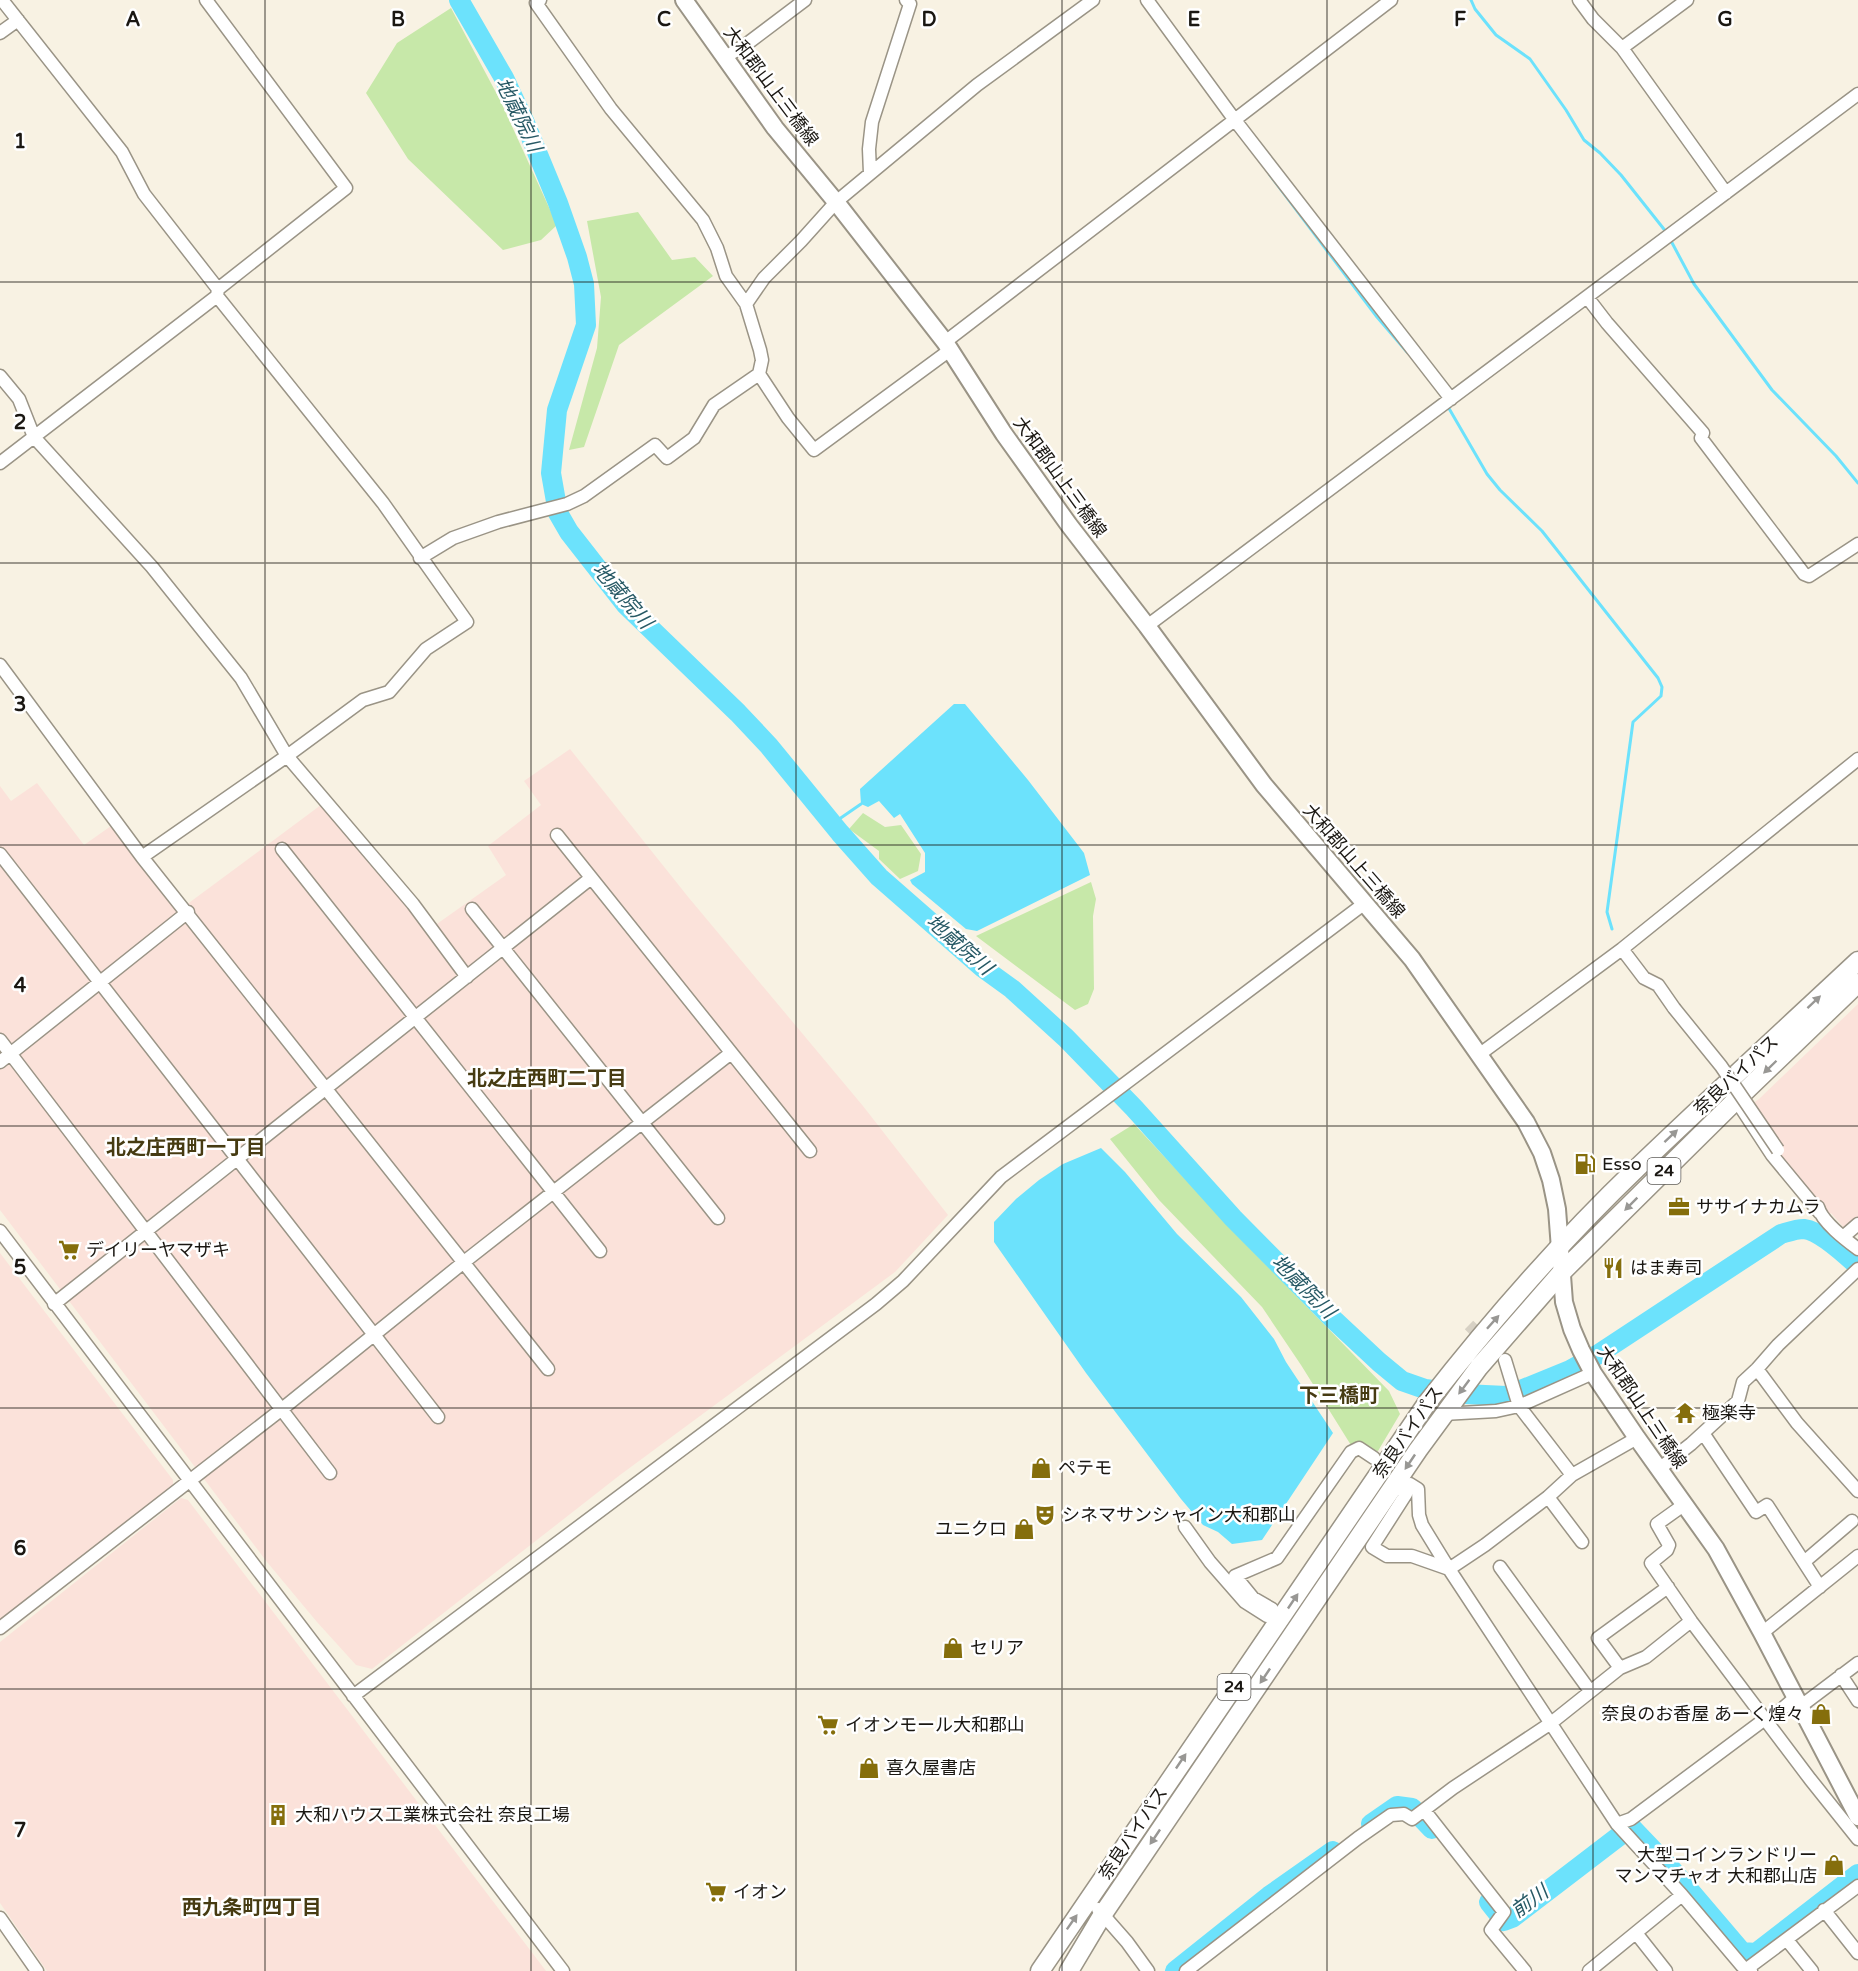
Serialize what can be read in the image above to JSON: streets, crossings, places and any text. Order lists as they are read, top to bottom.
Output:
{
  "streets": {
    "highway": ["奈良バイパス", "24"],
    "main road": ["大和郡山上三橋線"]
  },
  "crossings": [
    ["大和郡山上三橋線", "奈良バイパス"]
  ],
  "districts": [
    "北之庄西町二丁目",
    "北之庄西町一丁目",
    "下三橋町",
    "西九条町四丁目"
  ],
  "water": ["地蔵院川", "前川"],
  "places": {
    "fuel station": ["Esso"],
    "office": ["ササイナカムラ"],
    "supermarket": ["デイリーヤマザキ", "イオンモール大和郡山", "イオン"],
    "restaurant": ["はま寿司"],
    "temple": ["極楽寺"],
    "shop": [
      "ペテモ",
      "ユニクロ",
      "セリア",
      "奈良のお香屋 あーく煌々",
      "喜久屋書店",
      "大型コインランドリー マンマチャオ 大和郡山店"
    ],
    "theatre": ["シネマサンシャイン大和郡山"],
    "building": ["大和ハウス工業株式会社 奈良工場"]
  },
  "grid": {
    "columns": [
      "A",
      "B",
      "C",
      "D",
      "E",
      "F",
      "G"
    ],
    "rows": [
      "1",
      "2",
      "3",
      "4",
      "5",
      "6",
      "7"
    ]
  }
}
